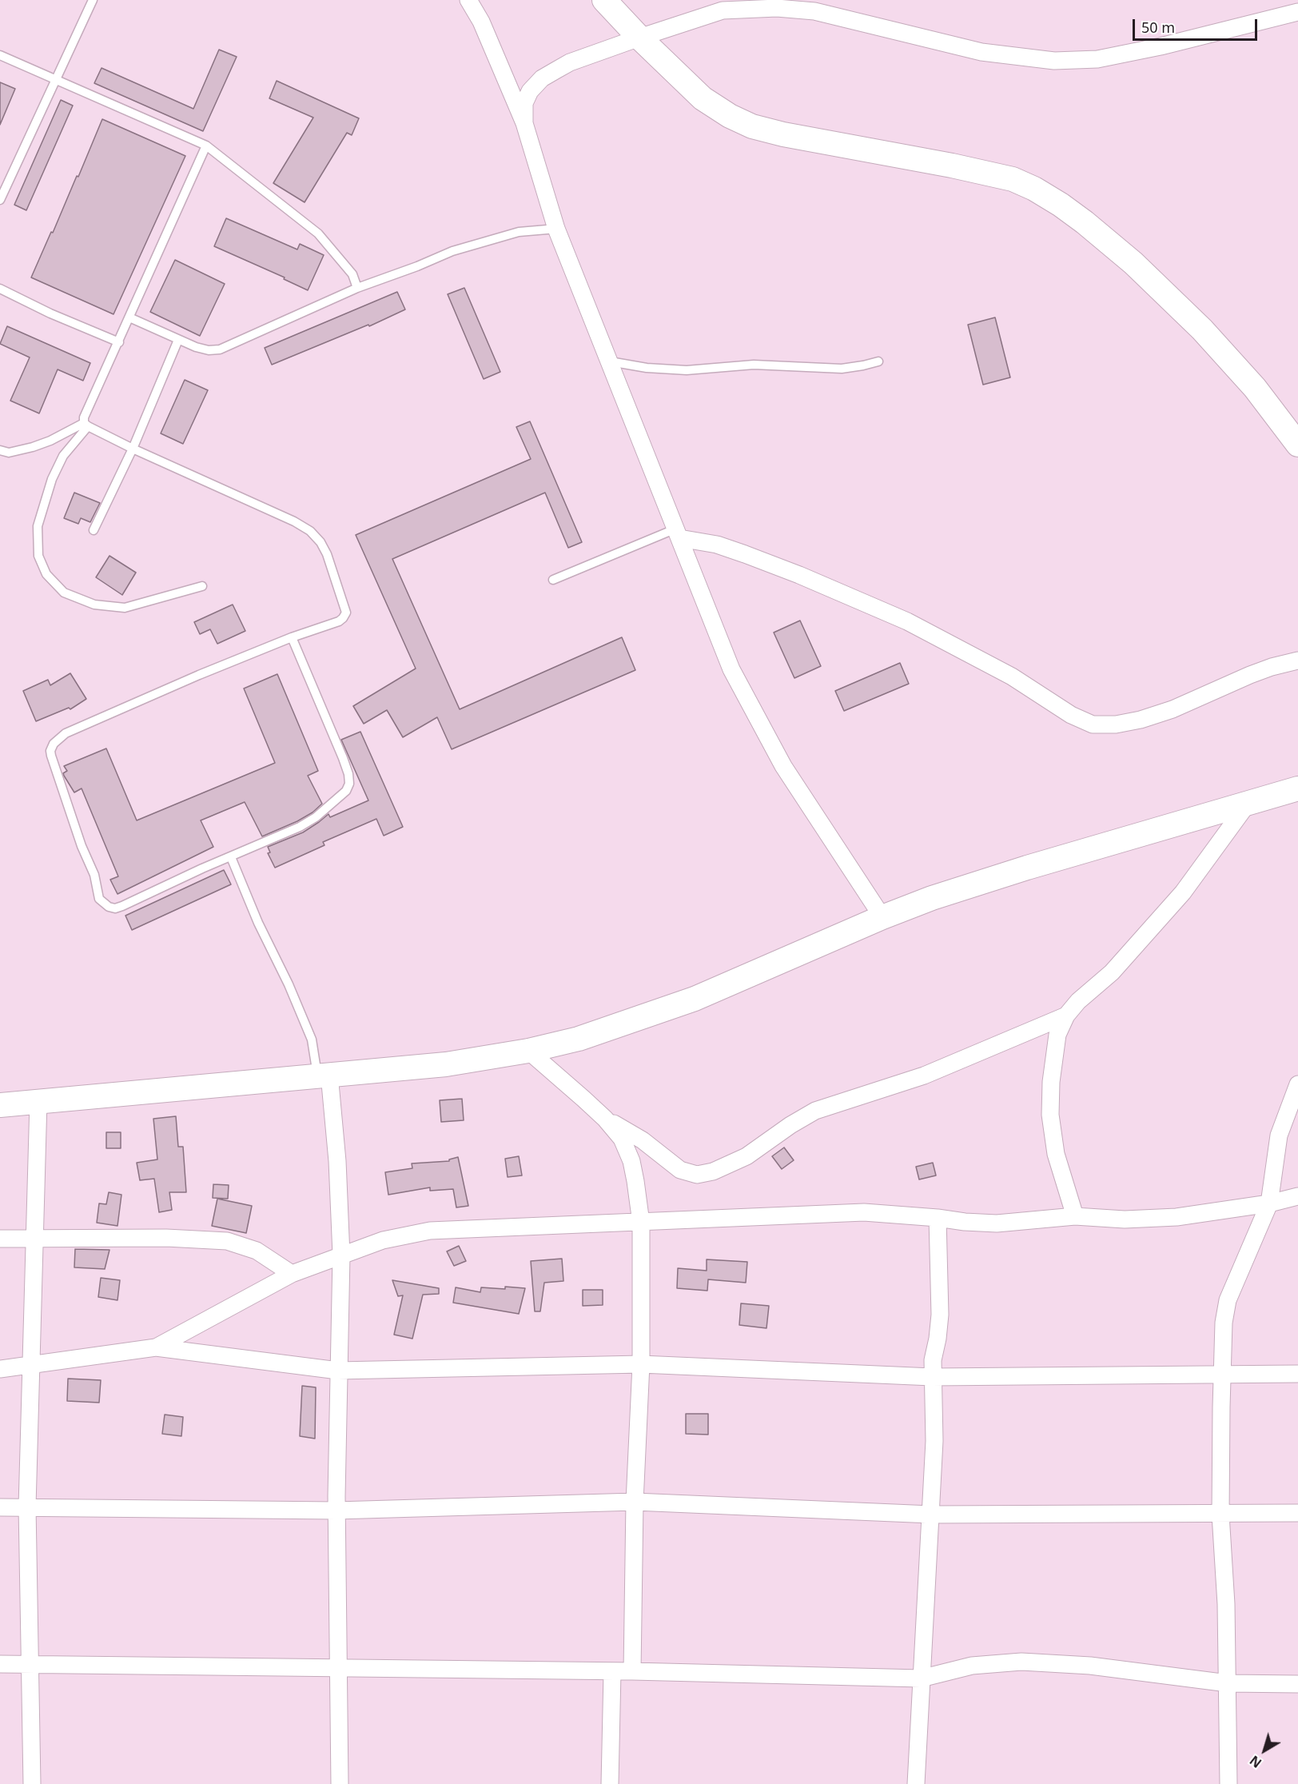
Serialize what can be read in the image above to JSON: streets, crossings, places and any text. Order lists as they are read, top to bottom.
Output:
{
  "scale_bar": "50 m",
  "north": "bottom left"
}
